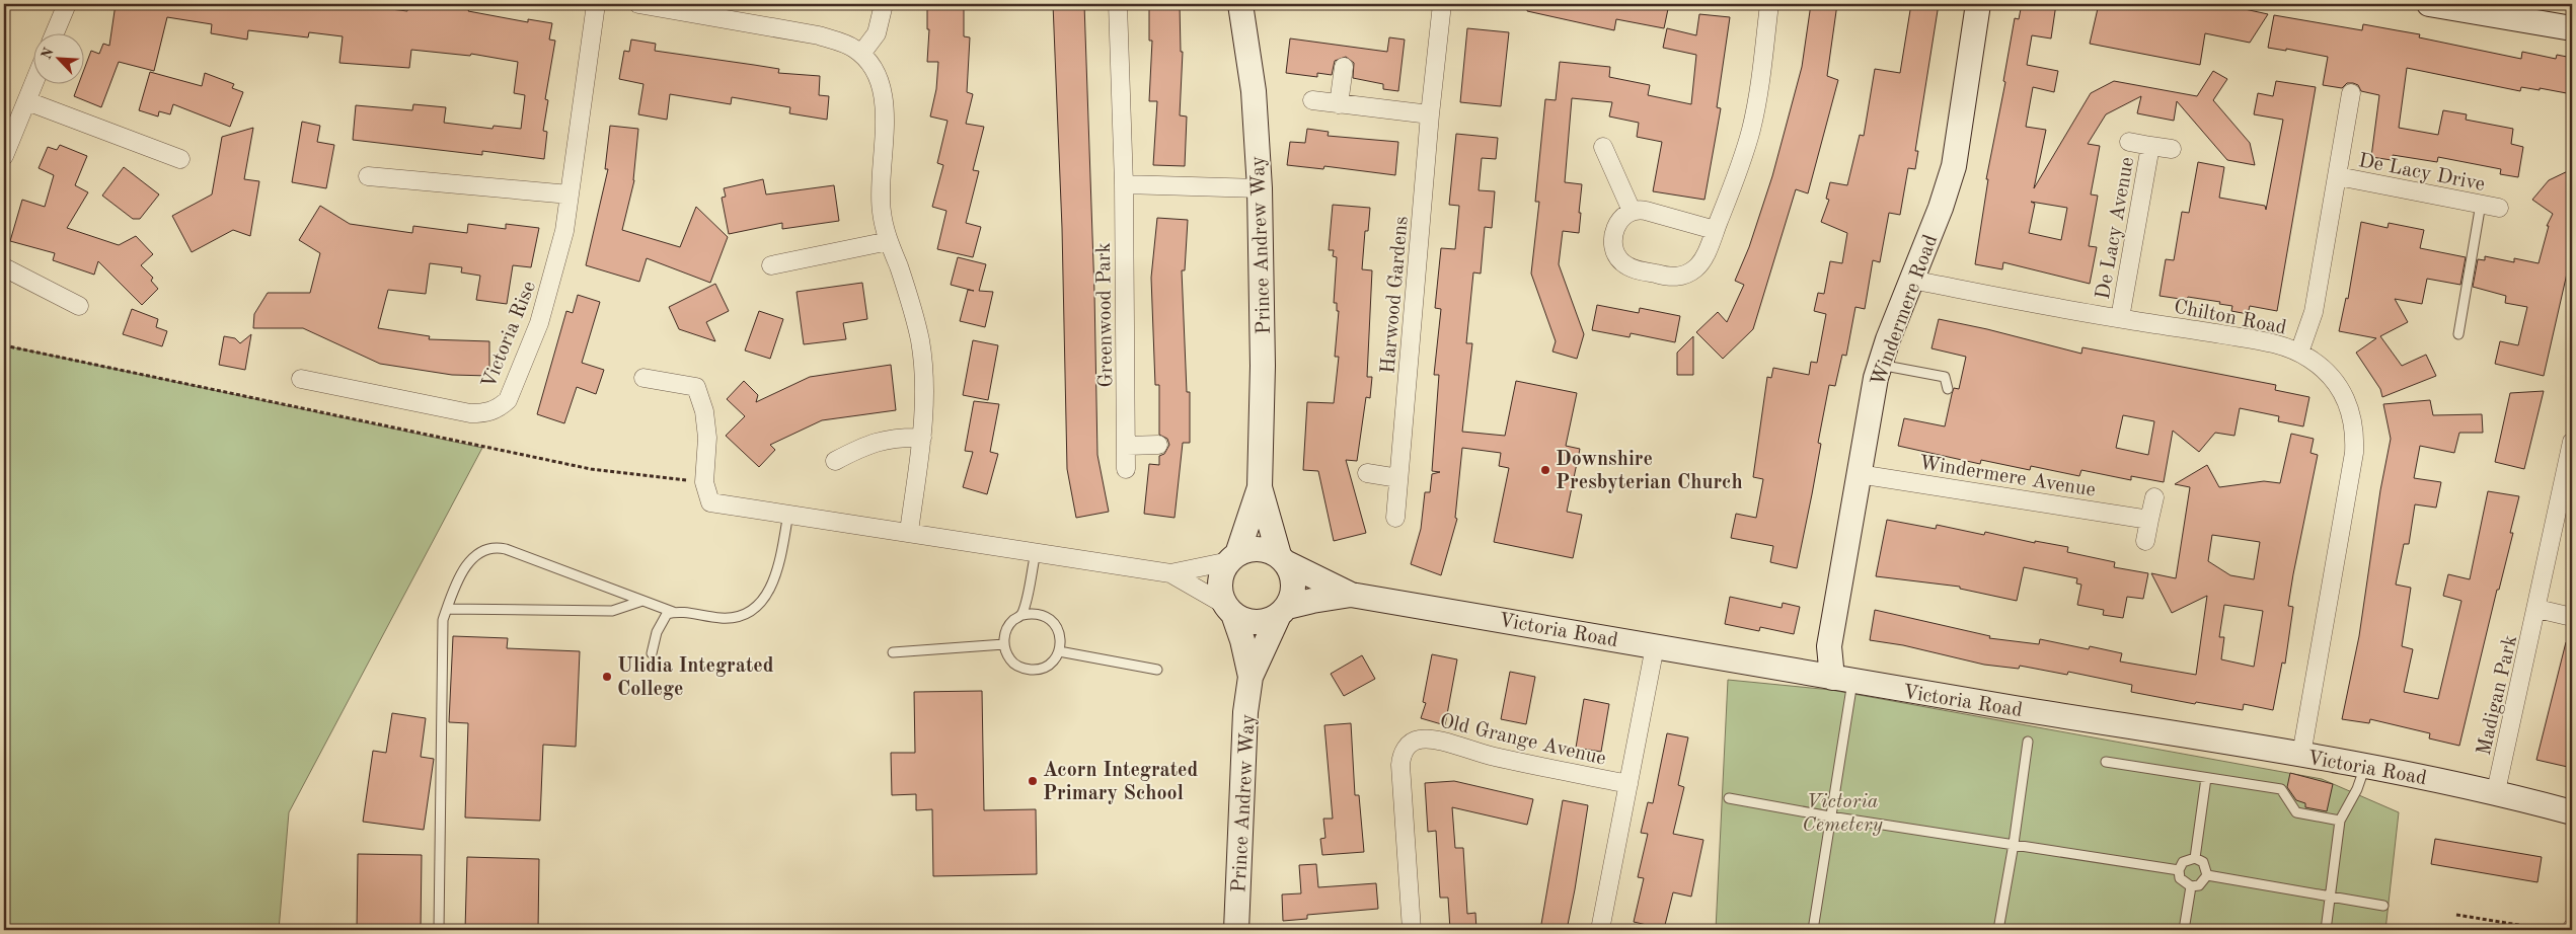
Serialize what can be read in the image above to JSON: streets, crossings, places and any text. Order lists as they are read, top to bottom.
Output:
{
  "streets": {
    "street": [
      "De Lacy Drive",
      "De Lacy Avenue",
      "Prince Andrew Way",
      "Harwood Gardens",
      "Windermere Road",
      "Greenwood Park",
      "Chilton Road",
      "Victoria Rise",
      "Windermere Avenue",
      "Victoria Road",
      "Madigan Park",
      "Old Grange Avenue"
    ]
  },
  "crossings": [
    ["De Lacy Drive", "Chilton Road"],
    ["De Lacy Avenue", "Chilton Road"],
    ["Prince Andrew Way", "Victoria Road"],
    ["Windermere Road", "Chilton Road"],
    ["Windermere Road", "Windermere Avenue"],
    ["Windermere Road", "Victoria Road"],
    ["Chilton Road", "Victoria Road"],
    ["Victoria Road", "Madigan Park"]
  ],
  "parks": ["Victoria Cemetery"],
  "places": ["Downshire Presbyterian Church", "Ulidia Integrated College", "Acorn Integrated Primary School"],
  "north": "top left"
}
